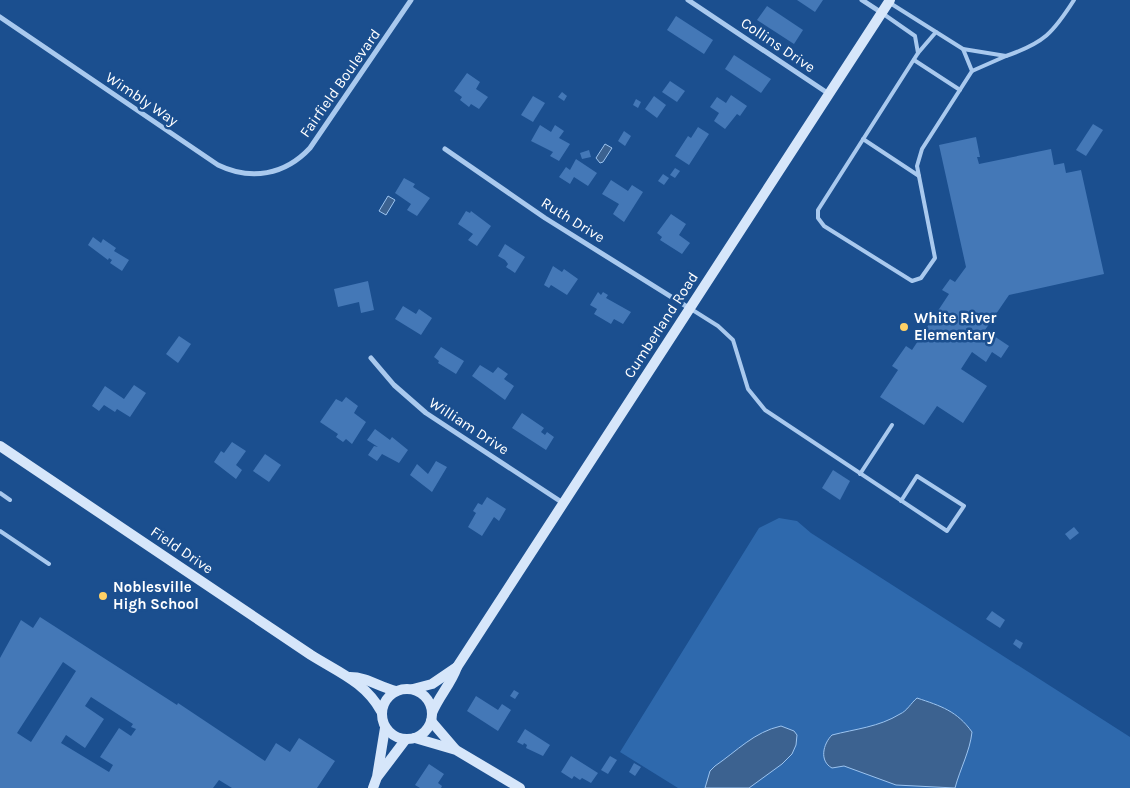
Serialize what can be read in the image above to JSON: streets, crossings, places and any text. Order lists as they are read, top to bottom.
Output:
{
  "streets": {
    "street": [
      "Collins Drive",
      "Fairfield Boulevard",
      "Wimbly Way",
      "Ruth Drive",
      "Cumberland Road",
      "William Drive",
      "Field Drive"
    ]
  },
  "crossings": [
    ["Collins Drive", "Cumberland Road"],
    ["Fairfield Boulevard", "Wimbly Way"],
    ["Ruth Drive", "Cumberland Road"],
    ["Cumberland Road", "William Drive"]
  ],
  "places": ["White River Elementary", "Noblesville High School"]
}
